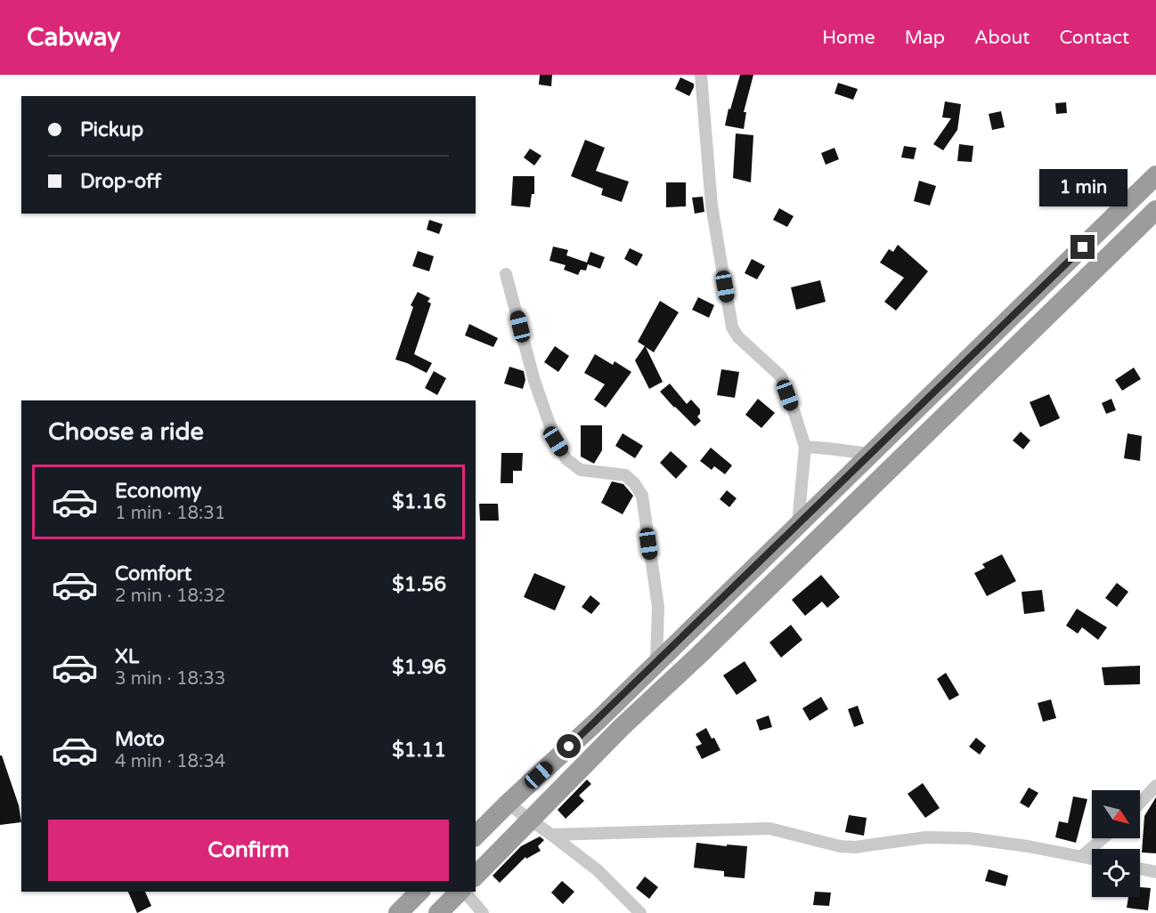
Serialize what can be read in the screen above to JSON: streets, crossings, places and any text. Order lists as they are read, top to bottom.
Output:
{
  "north": "bottom right",
  "page": {
    "header": "Cabway",
    "nav": [
      "Home",
      "Map",
      "About",
      "Contact"
    ],
    "banner": ["Pickup", "Drop-off"],
    "bubble": "1 min",
    "heading": "Choose a ride",
    "list": [
      {
        "name": "Economy",
        "note": "1 min · 18:31",
        "value": "$1.16"
      },
      {
        "name": "Comfort",
        "note": "2 min · 18:32",
        "value": "$1.56"
      },
      {
        "name": "XL",
        "note": "3 min · 18:33",
        "value": "$1.96"
      },
      {
        "name": "Moto",
        "note": "4 min · 18:34",
        "value": "$1.11"
      }
    ],
    "buttons": "Confirm"
  }
}
